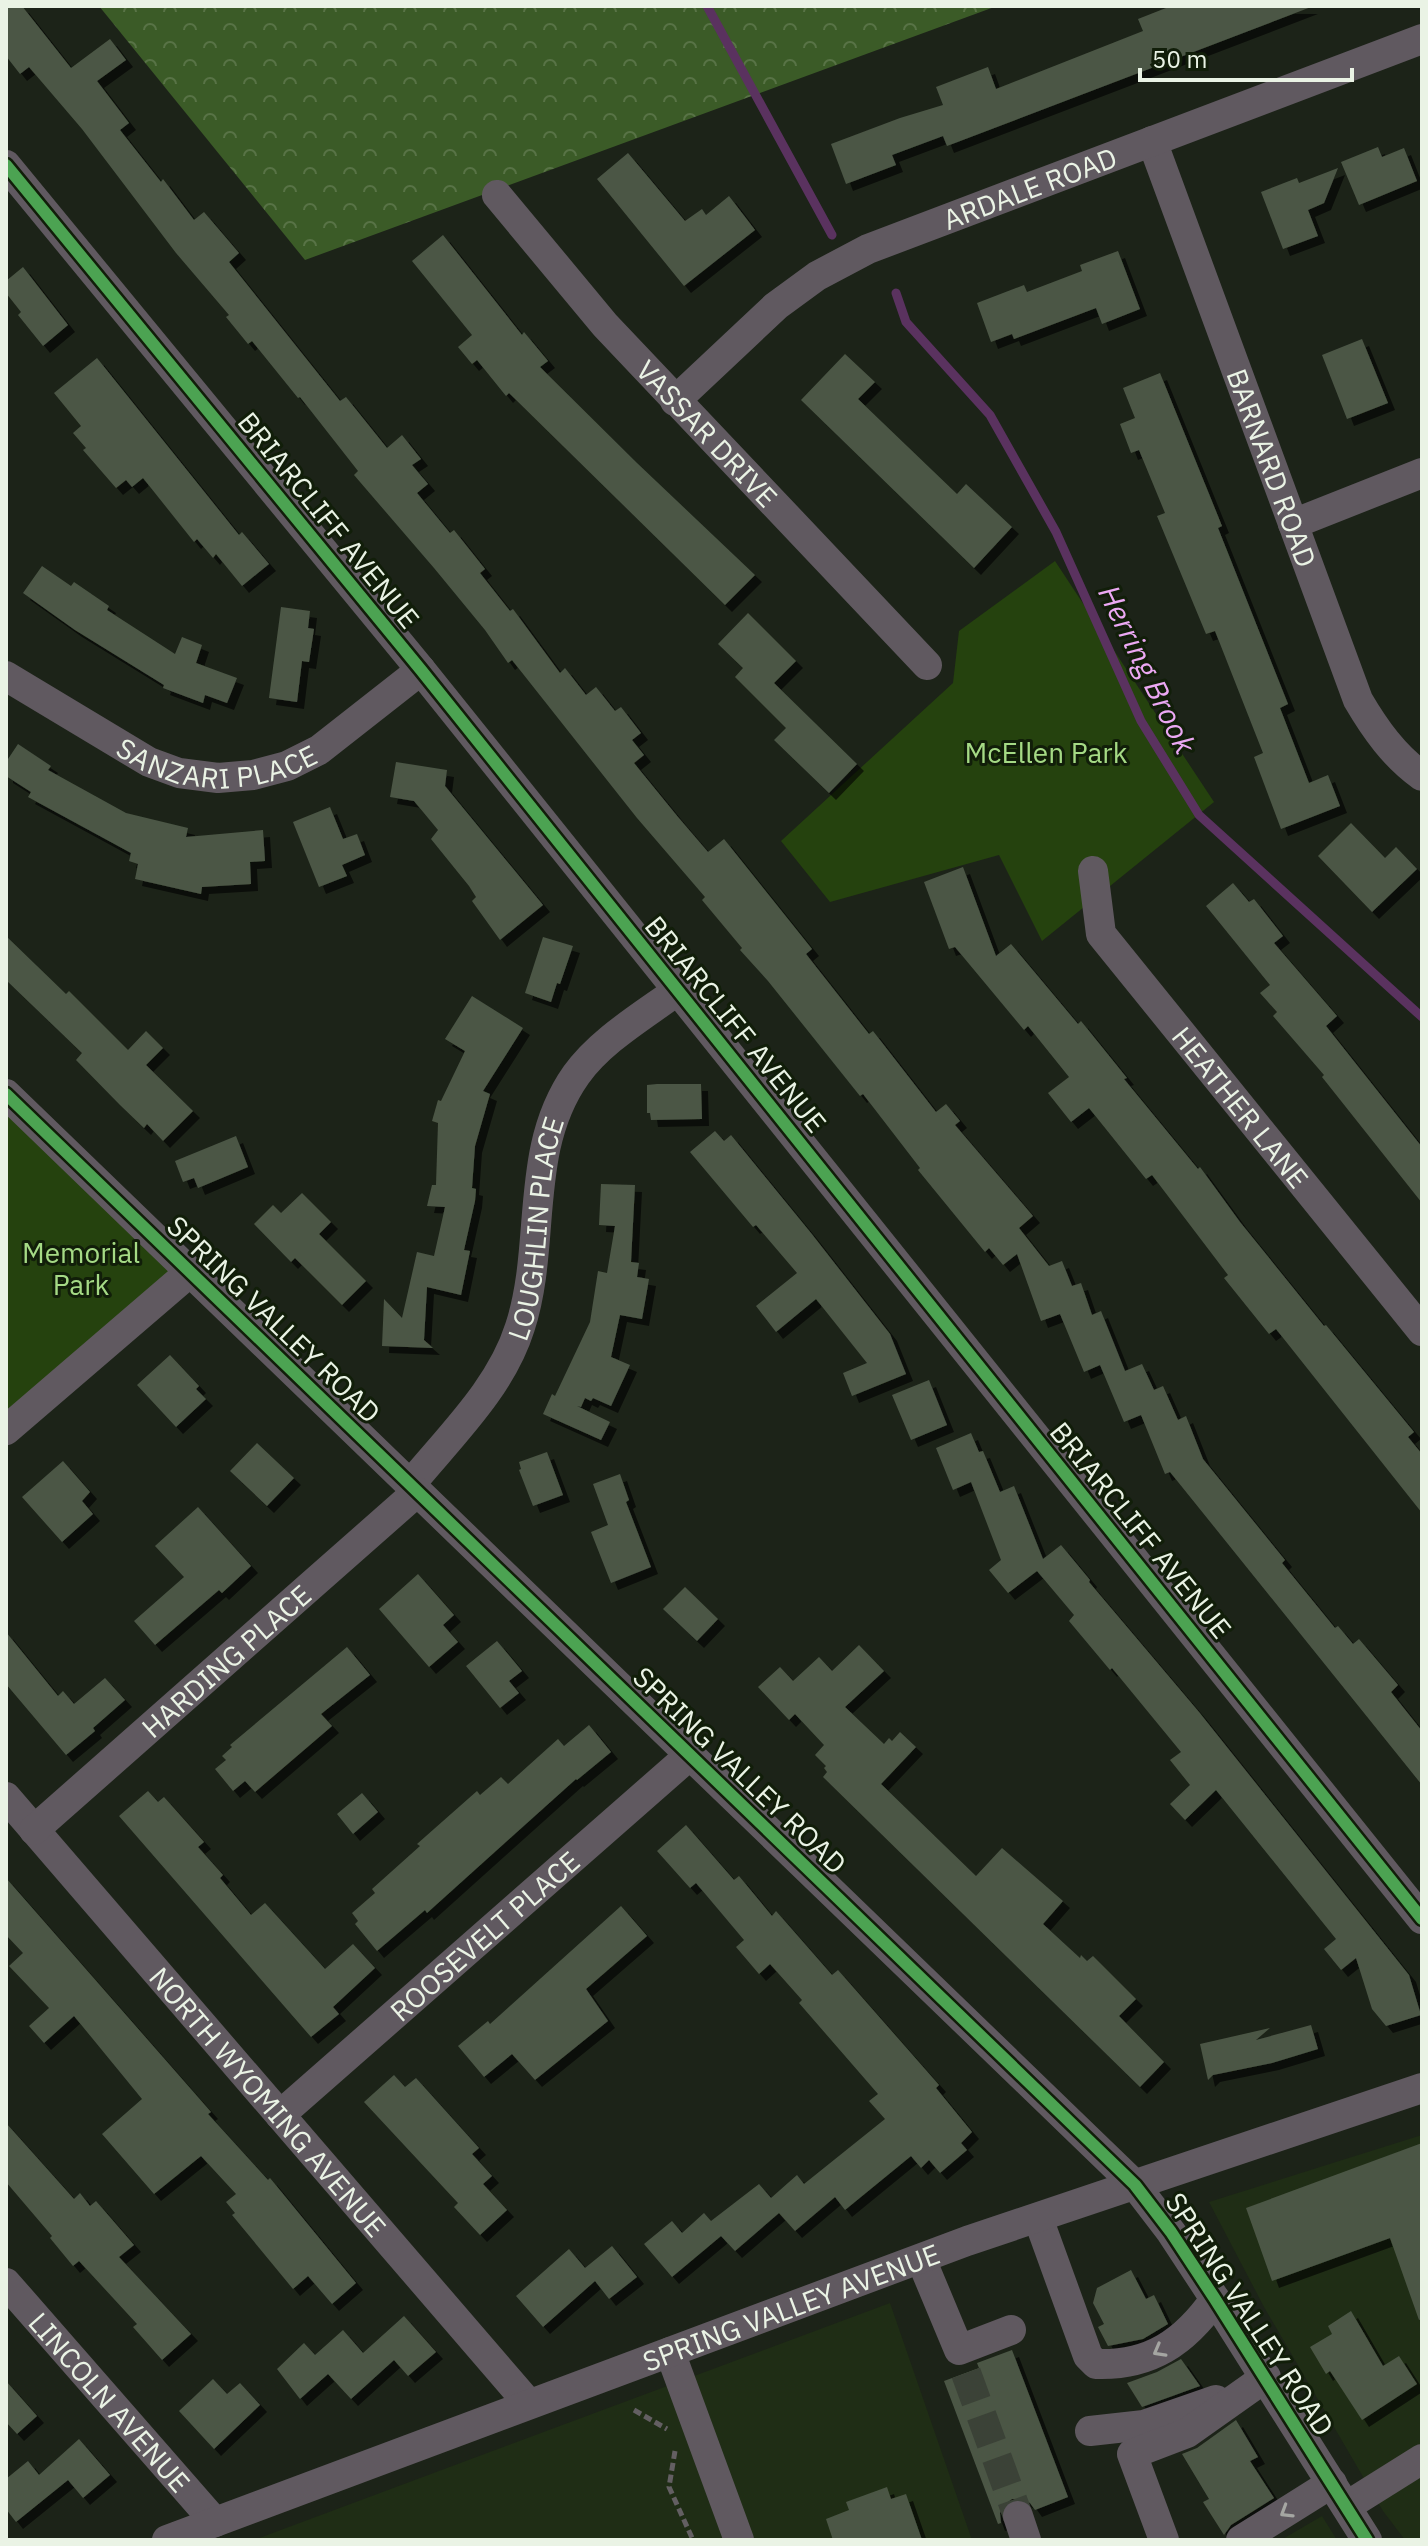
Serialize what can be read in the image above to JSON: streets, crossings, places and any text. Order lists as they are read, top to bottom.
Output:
{
  "streets": {
    "street": [
      "ARDALE ROAD",
      "VASSAR DRIVE",
      "BARNARD ROAD",
      "BRIARCLIFF AVENUE",
      "SANZARI PLACE",
      "HEATHER LANE",
      "LOUGHLIN PLACE",
      "SPRING VALLEY ROAD",
      "HARDING PLACE",
      "ROOSEVELT PLACE",
      "NORTH WYOMING AVENUE",
      "SPRING VALLEY AVENUE",
      "LINCOLN AVENUE"
    ]
  },
  "crossings": [
    ["ARDALE ROAD", "VASSAR DRIVE"],
    ["ARDALE ROAD", "BARNARD ROAD"],
    ["BRIARCLIFF AVENUE", "SANZARI PLACE"],
    ["BRIARCLIFF AVENUE", "LOUGHLIN PLACE"],
    ["LOUGHLIN PLACE", "SPRING VALLEY ROAD"],
    ["LOUGHLIN PLACE", "HARDING PLACE"],
    ["SPRING VALLEY ROAD", "HARDING PLACE"],
    ["SPRING VALLEY ROAD", "ROOSEVELT PLACE"],
    ["SPRING VALLEY ROAD", "SPRING VALLEY AVENUE"],
    ["HARDING PLACE", "NORTH WYOMING AVENUE"],
    ["ROOSEVELT PLACE", "NORTH WYOMING AVENUE"],
    ["NORTH WYOMING AVENUE", "SPRING VALLEY AVENUE"],
    ["SPRING VALLEY AVENUE", "LINCOLN AVENUE"]
  ],
  "water": ["Herring Brook"],
  "parks": ["McEllen Park", "Memorial Park"],
  "scale_bar": "50 m"
}
